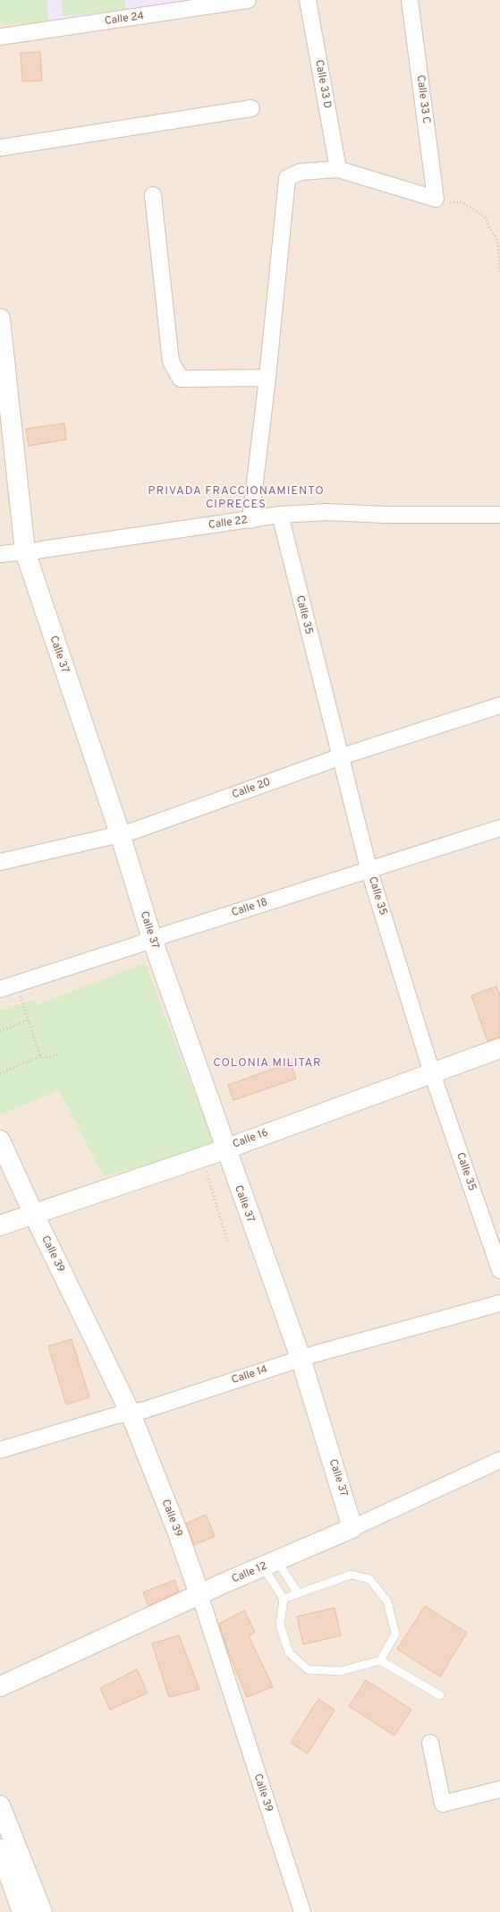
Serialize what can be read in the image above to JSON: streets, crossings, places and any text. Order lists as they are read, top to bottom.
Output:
{
  "streets": {
    "main road": [
      "Calle 37",
      "Calle 16",
      "Calle 39",
      "Calle 12"
    ],
    "street": [
      "Calle 24",
      "Calle 33 D",
      "Calle 33 C",
      "Calle 22",
      "Calle 35",
      "Calle 20",
      "Calle 18",
      "Calle 14"
    ]
  },
  "crossings": [
    ["Calle 22", "Calle 35"],
    ["Calle 22", "Calle 37"],
    ["Calle 35", "Calle 20"],
    ["Calle 35", "Calle 18"],
    ["Calle 35", "Calle 16"],
    ["Calle 37", "Calle 20"],
    ["Calle 37", "Calle 18"],
    ["Calle 37", "Calle 16"],
    ["Calle 37", "Calle 14"],
    ["Calle 37", "Calle 12"],
    ["Calle 16", "Calle 39"],
    ["Calle 39", "Calle 14"],
    ["Calle 39", "Calle 12"]
  ],
  "districts": ["PRIVADA FRACCIONAMIENTO CIPRECES", "COLONIA MILITAR"]
}
